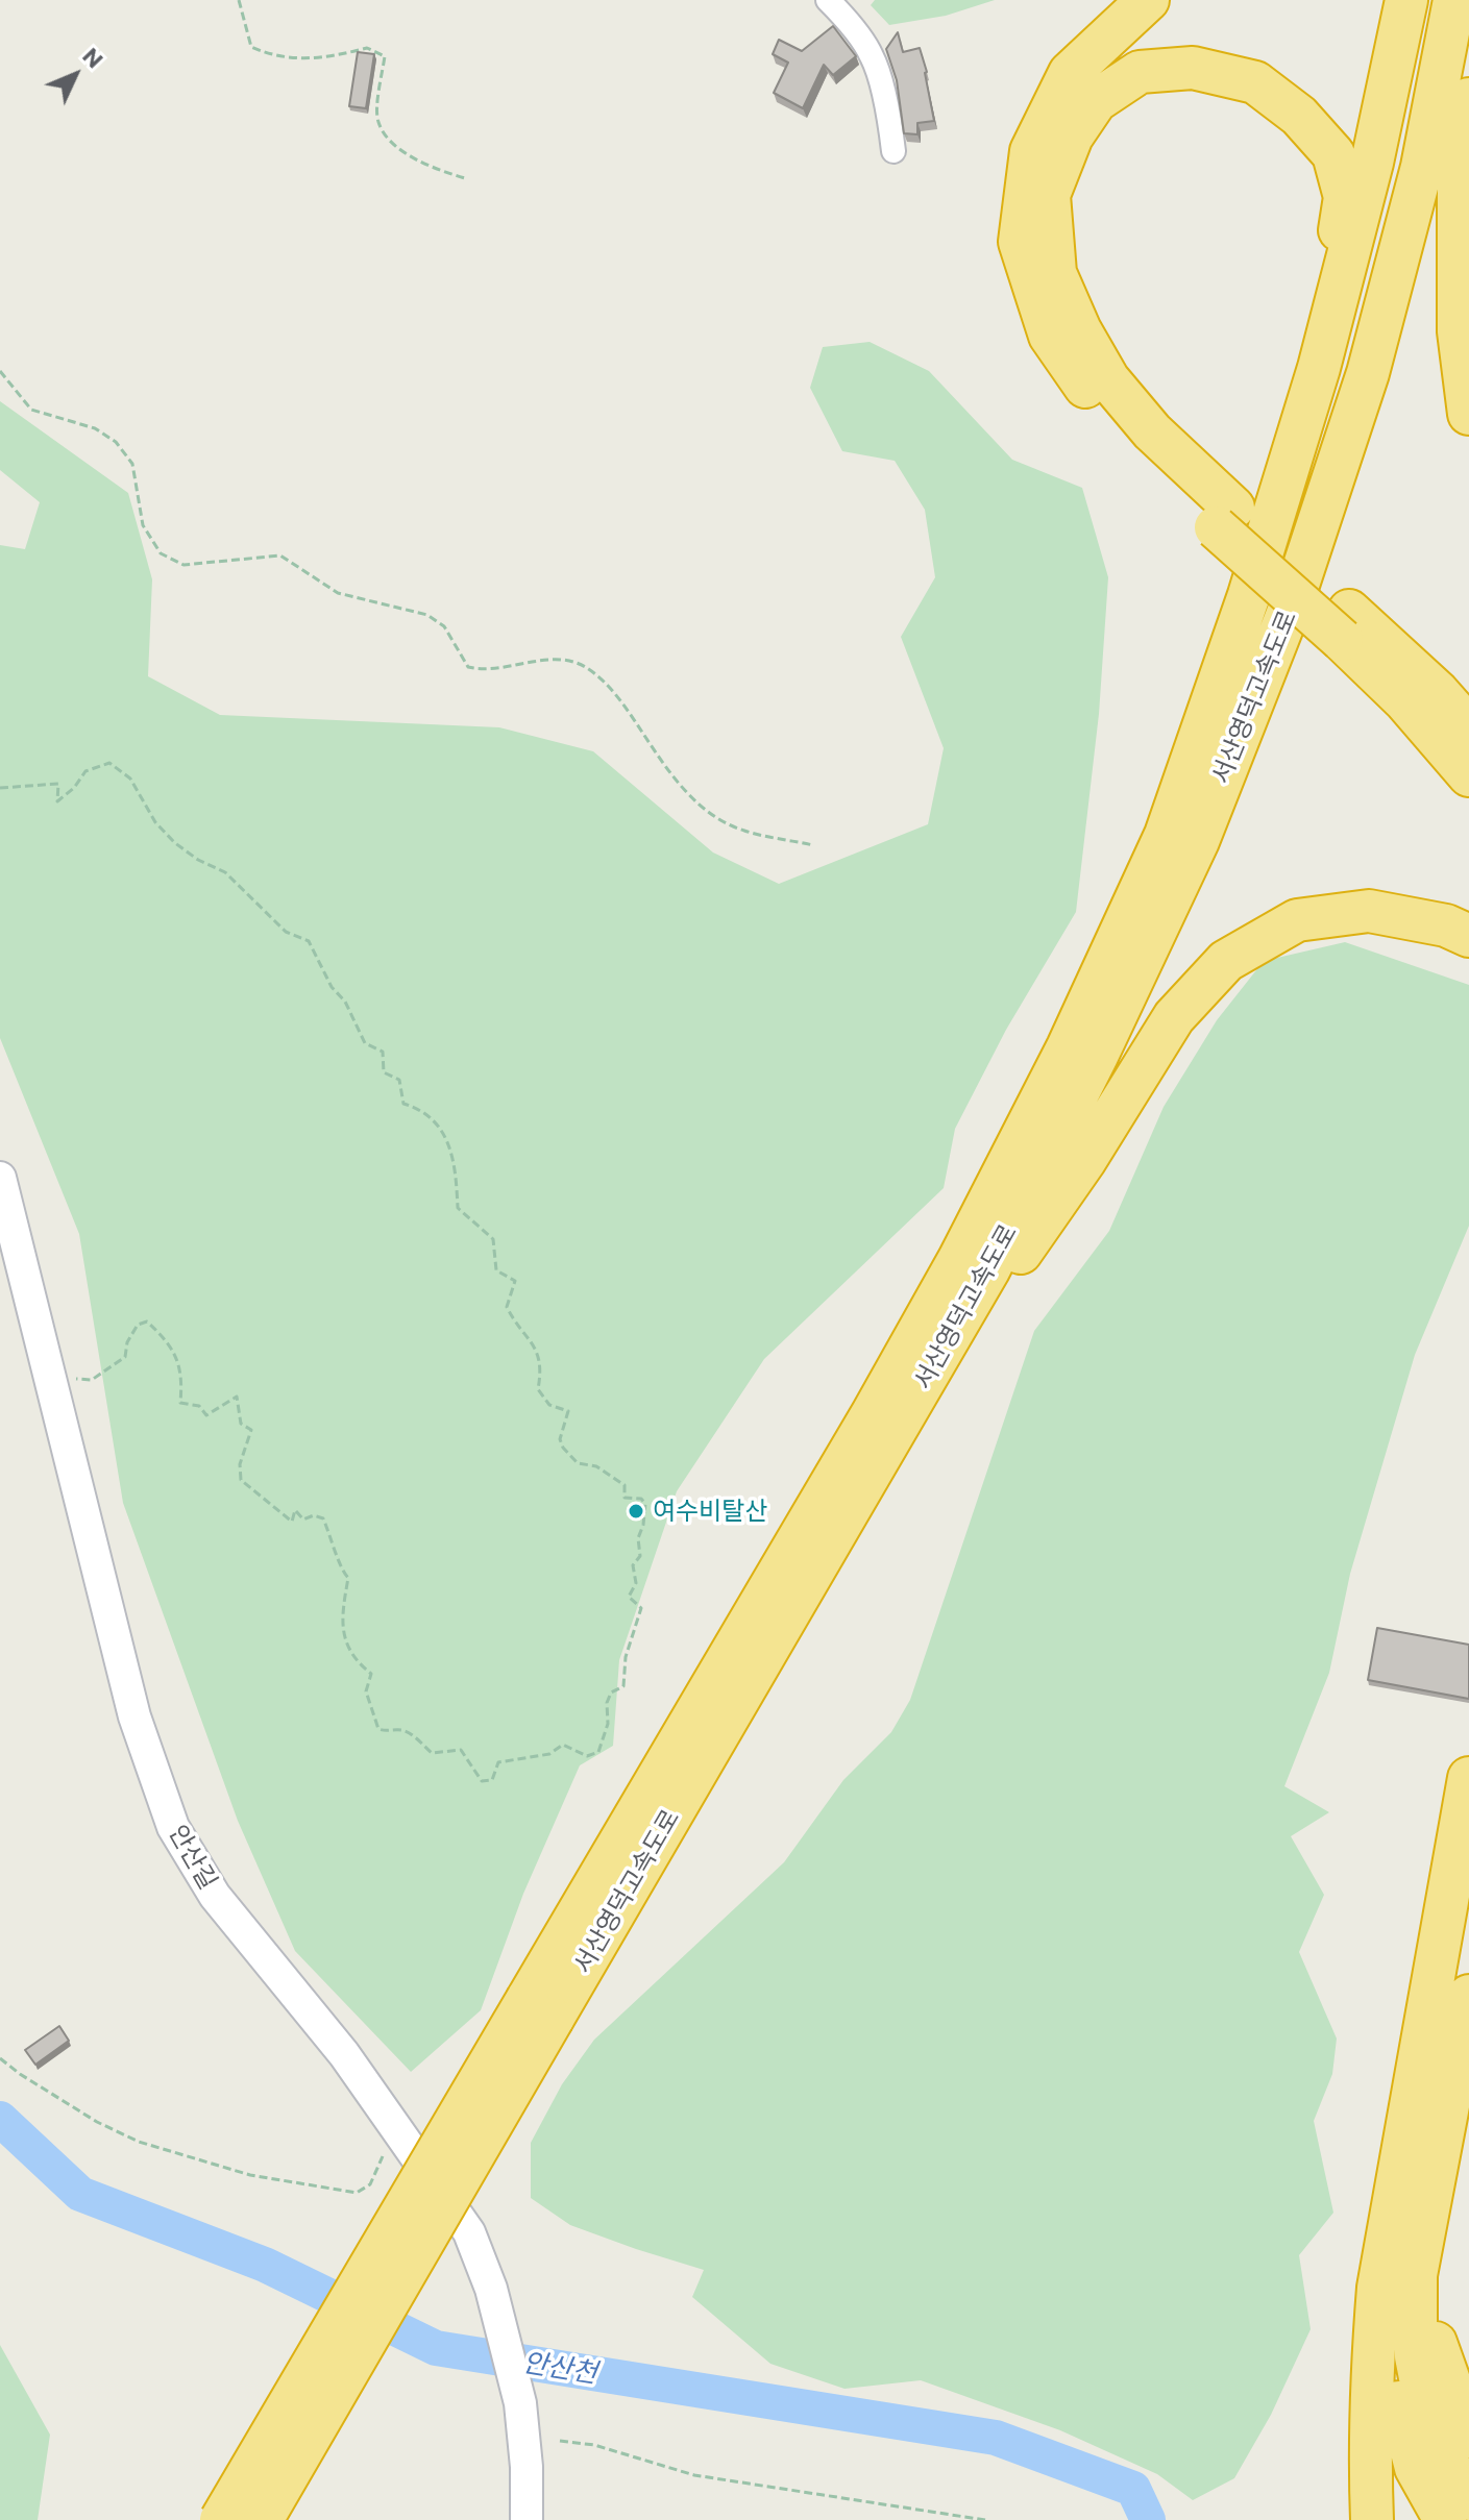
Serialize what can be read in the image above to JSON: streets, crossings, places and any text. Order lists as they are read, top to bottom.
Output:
{
  "streets": {
    "highway": ["서산영덕고속도로"],
    "street": ["안산길"]
  },
  "water": ["안산천"],
  "places": ["여수비탈산"],
  "north": "top right"
}
